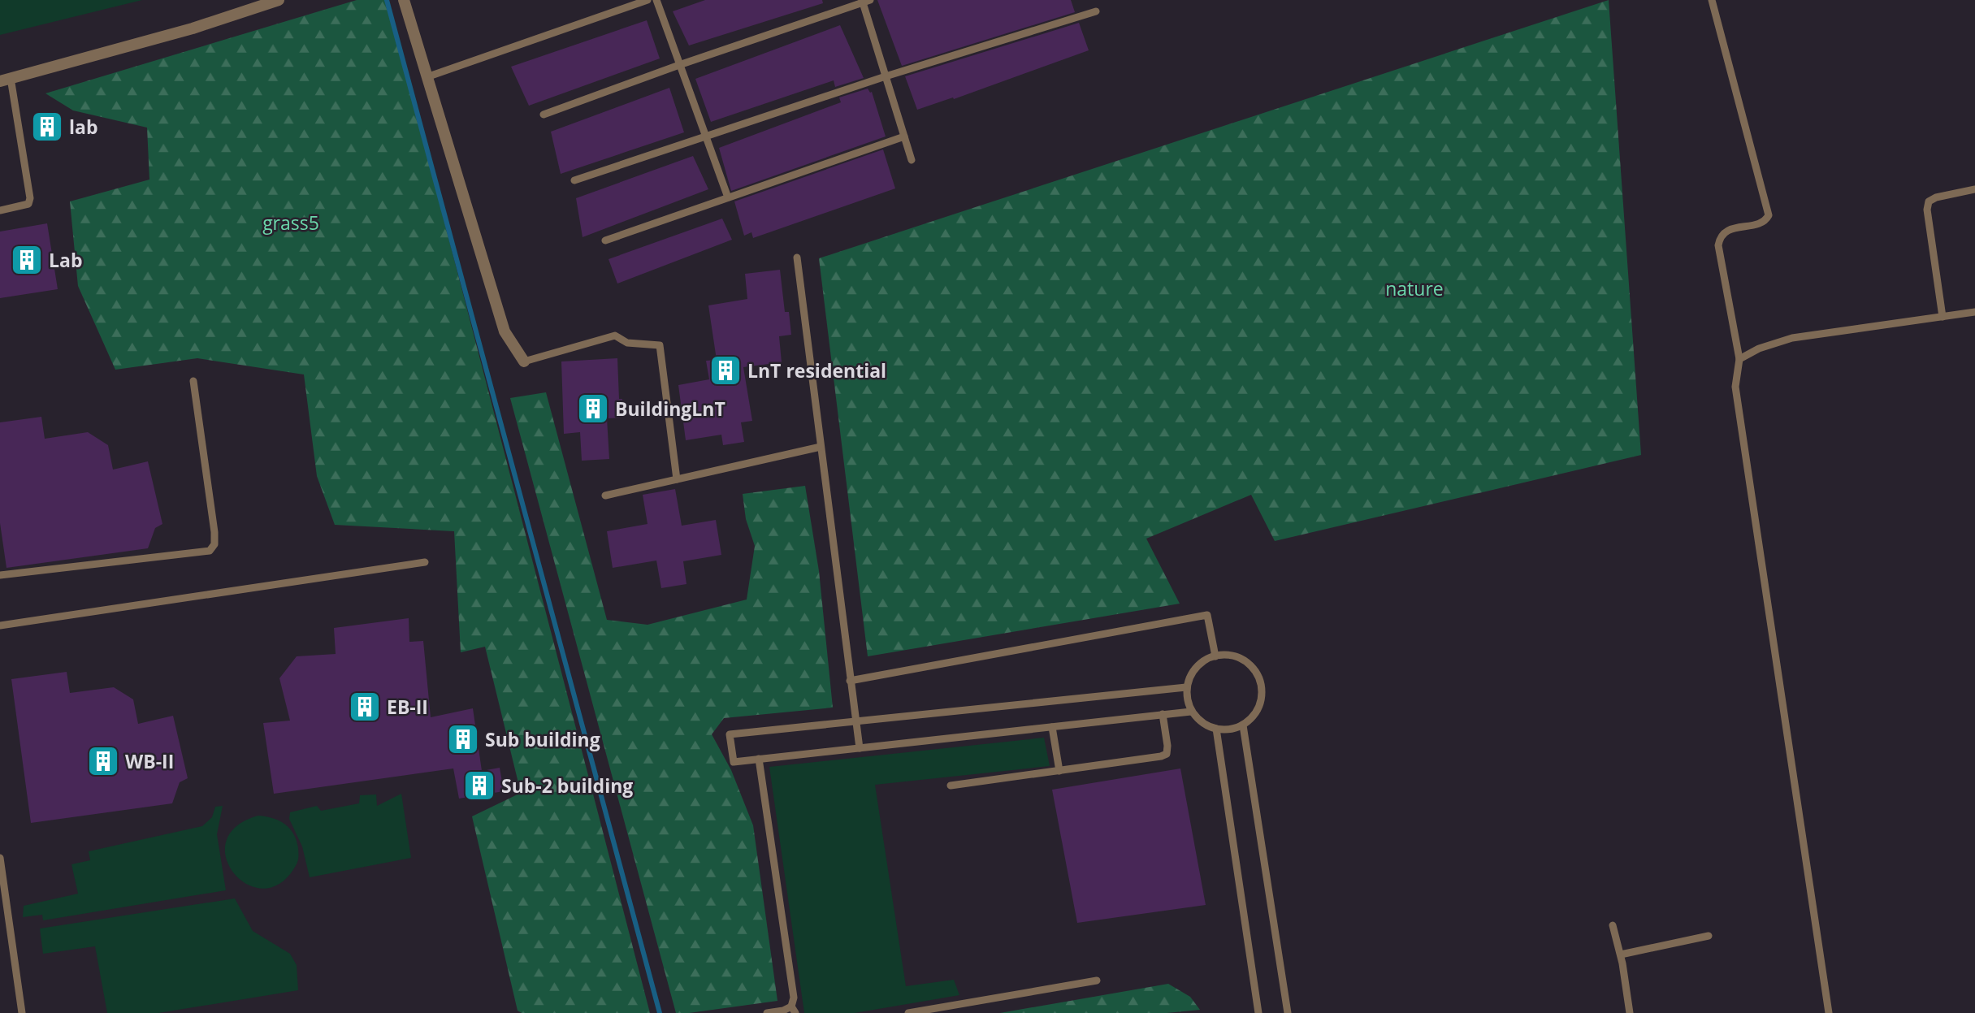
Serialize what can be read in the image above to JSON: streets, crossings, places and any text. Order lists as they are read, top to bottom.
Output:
{
  "parks": ["grass5", "nature"],
  "places": {
    "building": [
      "lab",
      "Lab",
      "LnT residential",
      "BuildingLnT",
      "EB-II",
      "Sub building",
      "WB-II",
      "Sub-2 building"
    ]
  }
}
